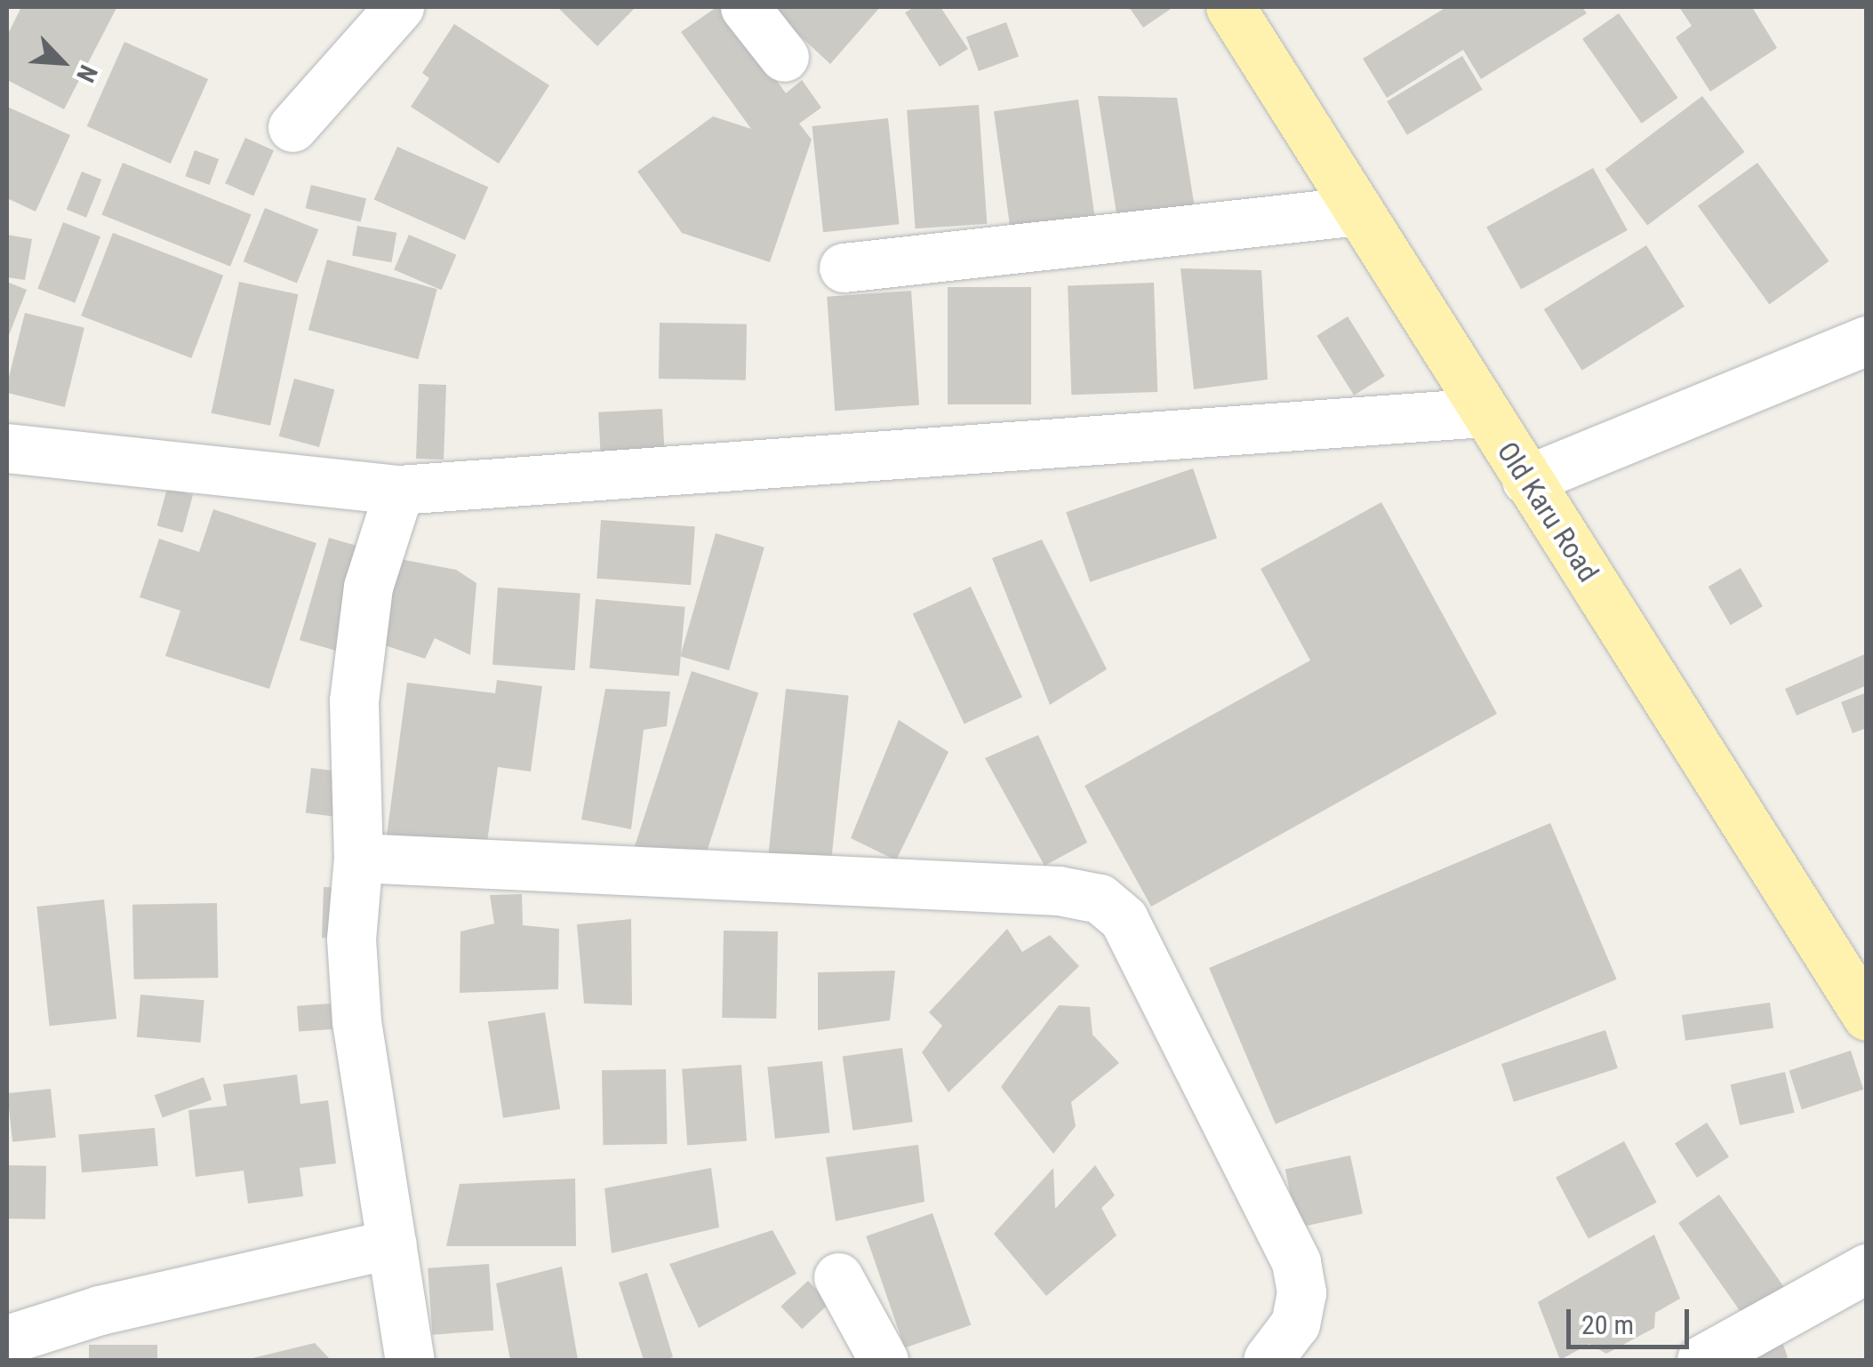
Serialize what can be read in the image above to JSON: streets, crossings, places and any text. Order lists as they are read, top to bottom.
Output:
{
  "streets": {
    "main road": ["Old Karu Road"]
  },
  "scale_bar": "20 m",
  "north": "bottom right"
}
